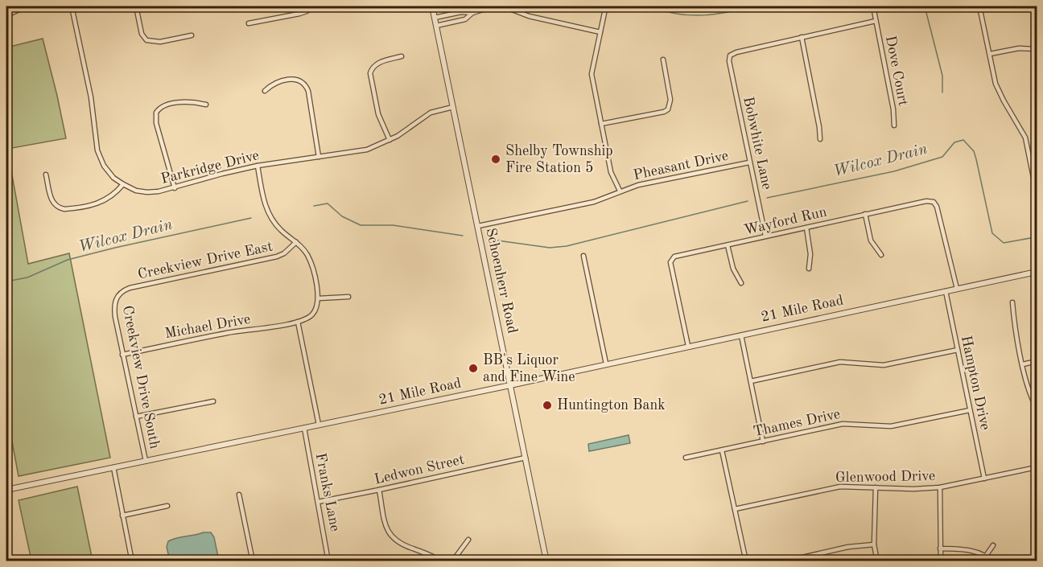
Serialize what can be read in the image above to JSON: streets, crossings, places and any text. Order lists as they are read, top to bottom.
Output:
{
  "streets": {
    "street": [
      "Dove Court",
      "Bobwhite Lane",
      "Pheasant Drive",
      "Parkridge Drive",
      "Wayford Run",
      "Creekview Drive East",
      "Schoenherr Road",
      "21 Mile Road",
      "Michael Drive",
      "Creekview Drive South",
      "Hampton Drive",
      "Thames Drive",
      "Ledwon Street",
      "Glenwood Drive",
      "Franks Lane"
    ]
  },
  "crossings": [
    ["Bobwhite Lane", "Pheasant Drive"],
    ["Bobwhite Lane", "Wayford Run"],
    ["Pheasant Drive", "Schoenherr Road"],
    ["Parkridge Drive", "Schoenherr Road"],
    ["Wayford Run", "21 Mile Road"],
    ["Creekview Drive East", "Creekview Drive South"],
    ["Schoenherr Road", "21 Mile Road"],
    ["Schoenherr Road", "Ledwon Street"],
    ["21 Mile Road", "Creekview Drive South"],
    ["21 Mile Road", "Hampton Drive"],
    ["21 Mile Road", "Franks Lane"],
    ["Michael Drive", "Creekview Drive South"],
    ["Hampton Drive", "Thames Drive"],
    ["Hampton Drive", "Glenwood Drive"],
    ["Ledwon Street", "Franks Lane"]
  ],
  "water": ["Wilcox Drain"],
  "places": ["Shelby Township Fire Station 5", "BB's Liquor and Fine Wine", "Huntington Bank"]
}
